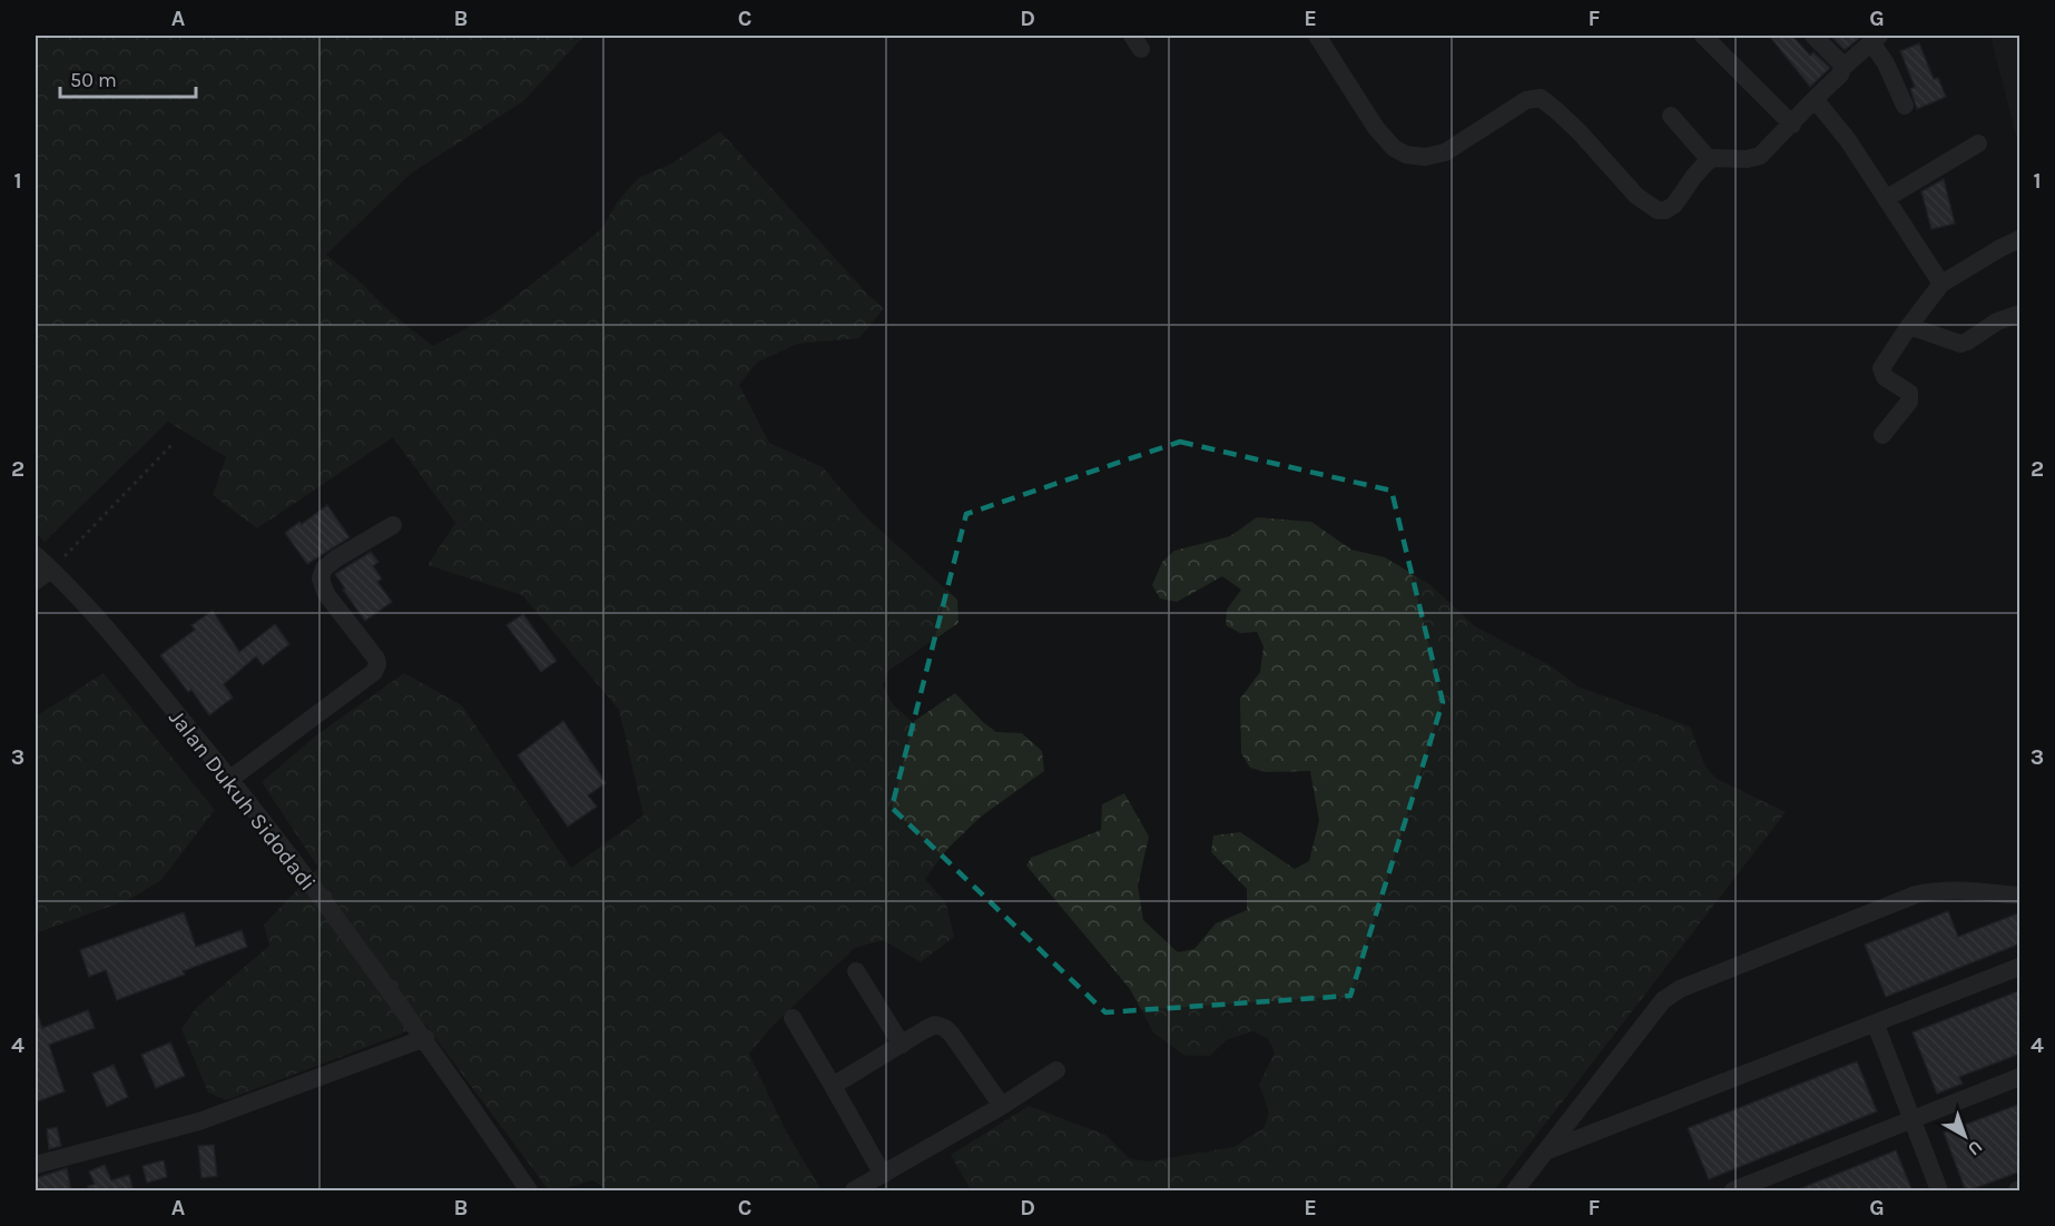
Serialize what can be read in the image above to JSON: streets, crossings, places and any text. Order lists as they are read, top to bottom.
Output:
{
  "streets": {
    "street": ["Jalan Dukuh Sidodadi"]
  },
  "scale_bar": "50 m",
  "north": "bottom right",
  "grid": {
    "columns": [
      "A",
      "B",
      "C",
      "D",
      "E",
      "F",
      "G"
    ],
    "rows": [
      "1",
      "2",
      "3",
      "4"
    ]
  }
}
